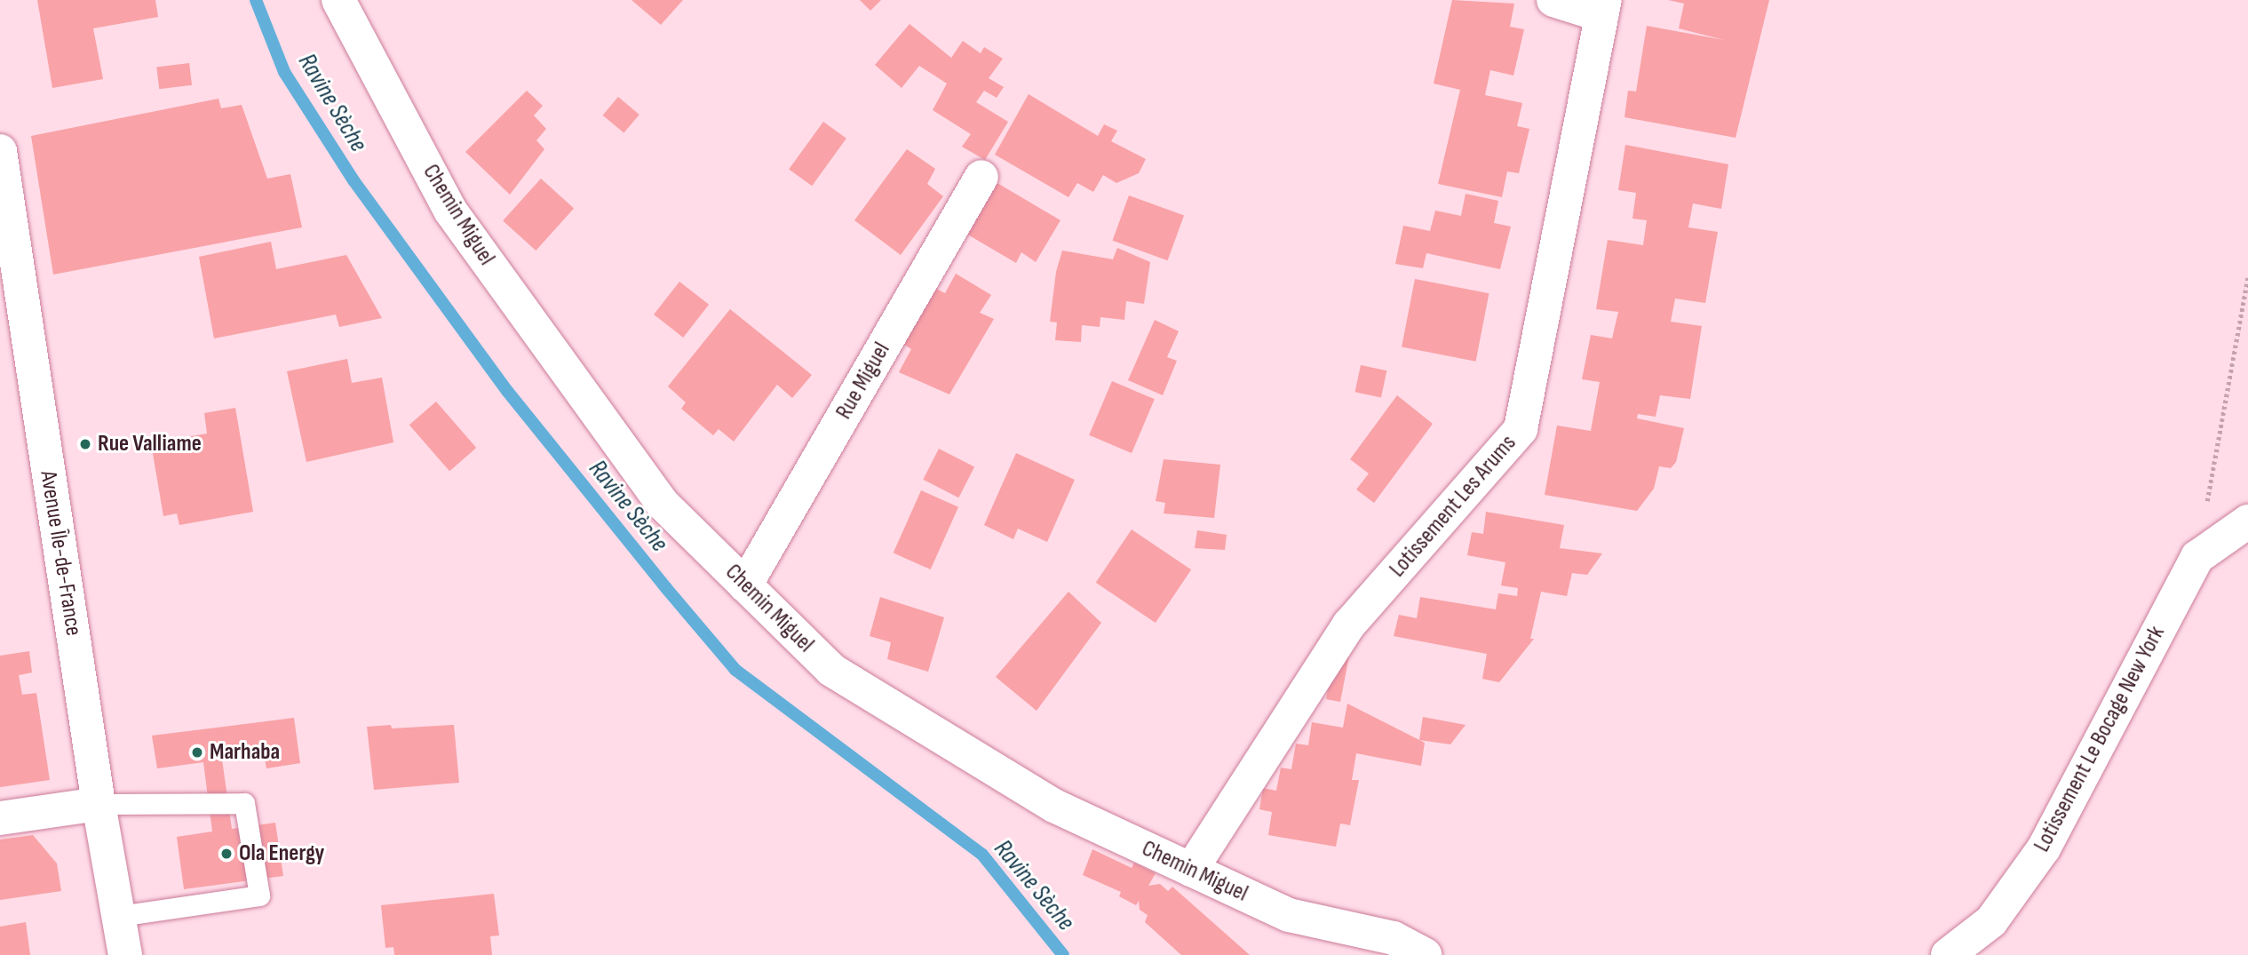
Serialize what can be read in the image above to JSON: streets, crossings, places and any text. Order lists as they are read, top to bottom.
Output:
{
  "streets": {
    "street": [
      "Chemin Miguel",
      "Rue Miguel",
      "Lotissement Les Arums",
      "Avenue Île-de-France",
      "Lotissement Le Bocage New York"
    ]
  },
  "crossings": [
    ["Chemin Miguel", "Rue Miguel"],
    ["Chemin Miguel", "Lotissement Les Arums"]
  ],
  "water": ["Ravine Sèche"],
  "places": ["Rue Valliame", "Marhaba", "Ola Energy"]
}
